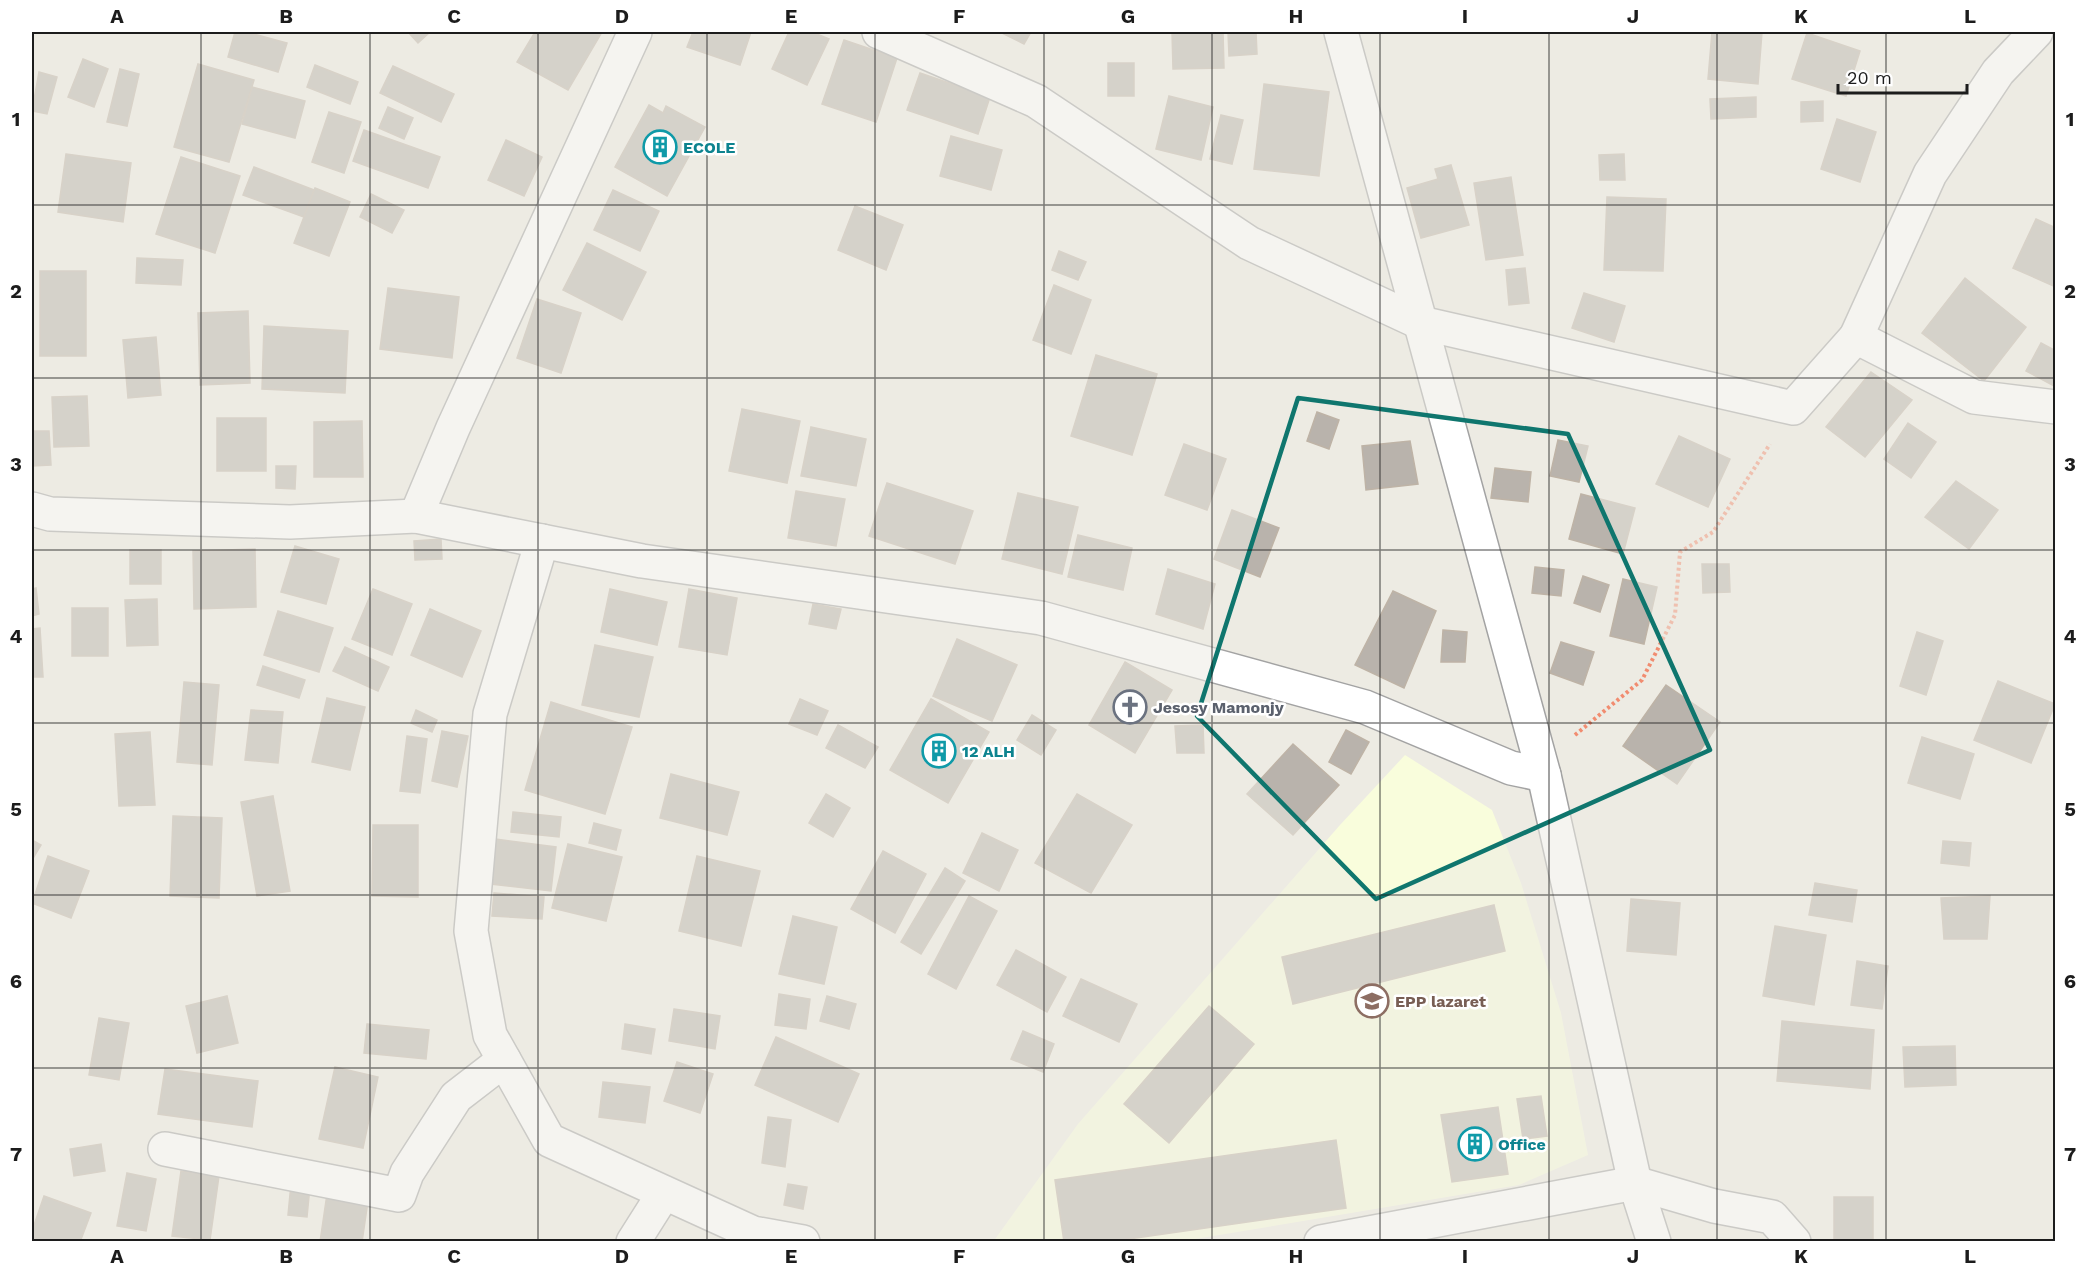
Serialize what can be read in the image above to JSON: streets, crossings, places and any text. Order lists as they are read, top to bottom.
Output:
{
  "places": {
    "building": ["ECOLE", "12 ALH", "Office"],
    "church": ["Jesosy Mamonjy"],
    "school or university": ["EPP lazaret"]
  },
  "scale_bar": "20 m",
  "grid": {
    "columns": [
      "A",
      "B",
      "C",
      "D",
      "E",
      "F",
      "G",
      "H",
      "I",
      "J",
      "K",
      "L"
    ],
    "rows": [
      "1",
      "2",
      "3",
      "4",
      "5",
      "6",
      "7"
    ]
  }
}
